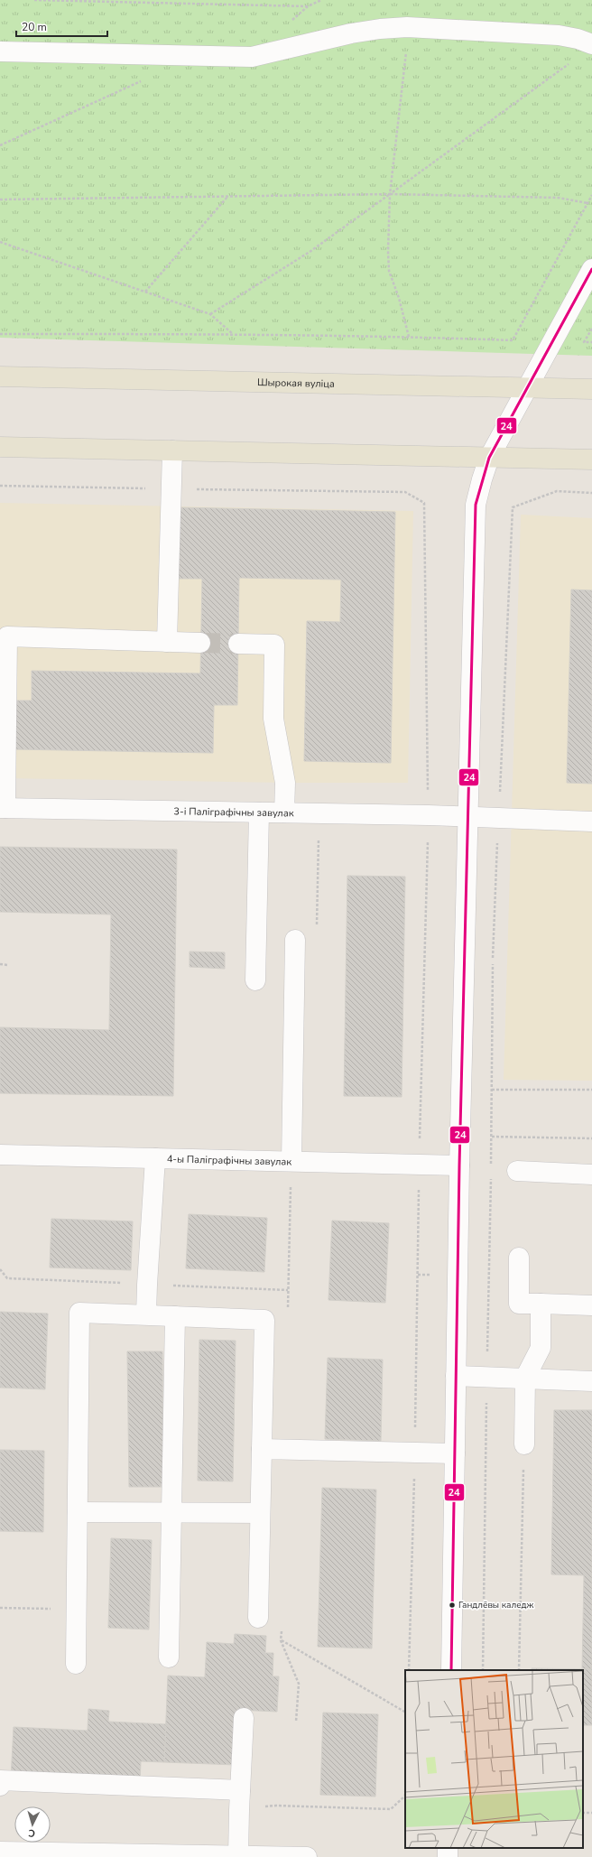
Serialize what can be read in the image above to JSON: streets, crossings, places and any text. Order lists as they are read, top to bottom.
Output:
{
  "streets": {
    "main road": ["Шырокая вуліца"],
    "street": ["3-і Паліграфічны завулак", "4-ы Паліграфічны завулак"]
  },
  "places": ["Гандлёвы каледж"],
  "lines": ["transit line 24"],
  "scale_bar": "20 m",
  "north": "bottom"
}
